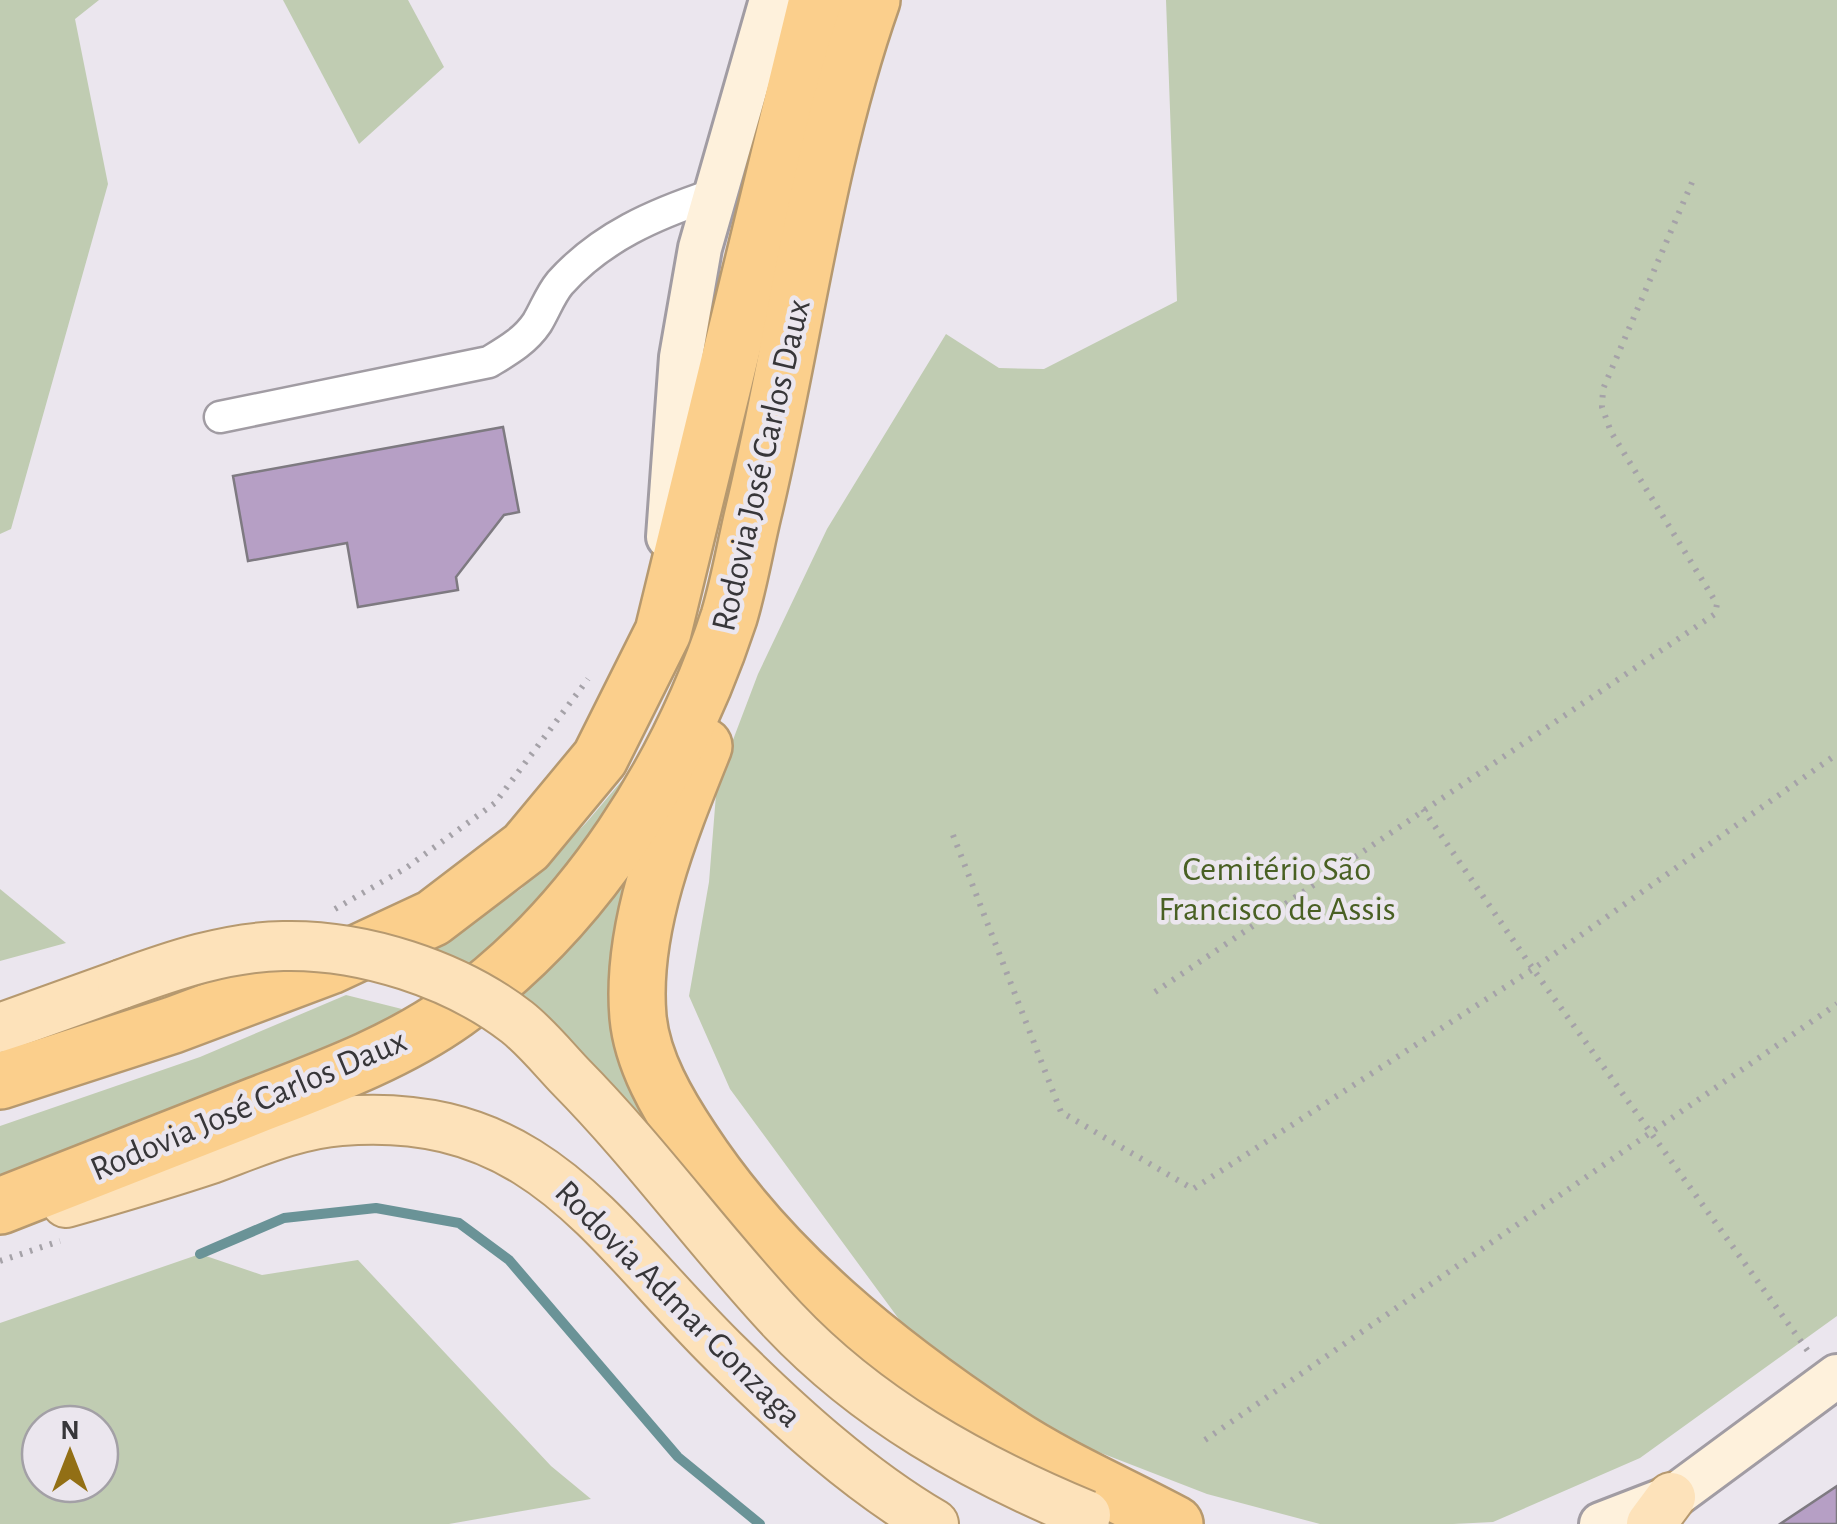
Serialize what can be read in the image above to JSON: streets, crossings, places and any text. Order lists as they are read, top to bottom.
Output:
{
  "streets": {
    "highway": ["Rodovia José Carlos Daux"],
    "main road": ["Rodovia Admar Gonzaga"]
  },
  "parks": ["Cemitério São Francisco de Assis"],
  "north": "top"
}
